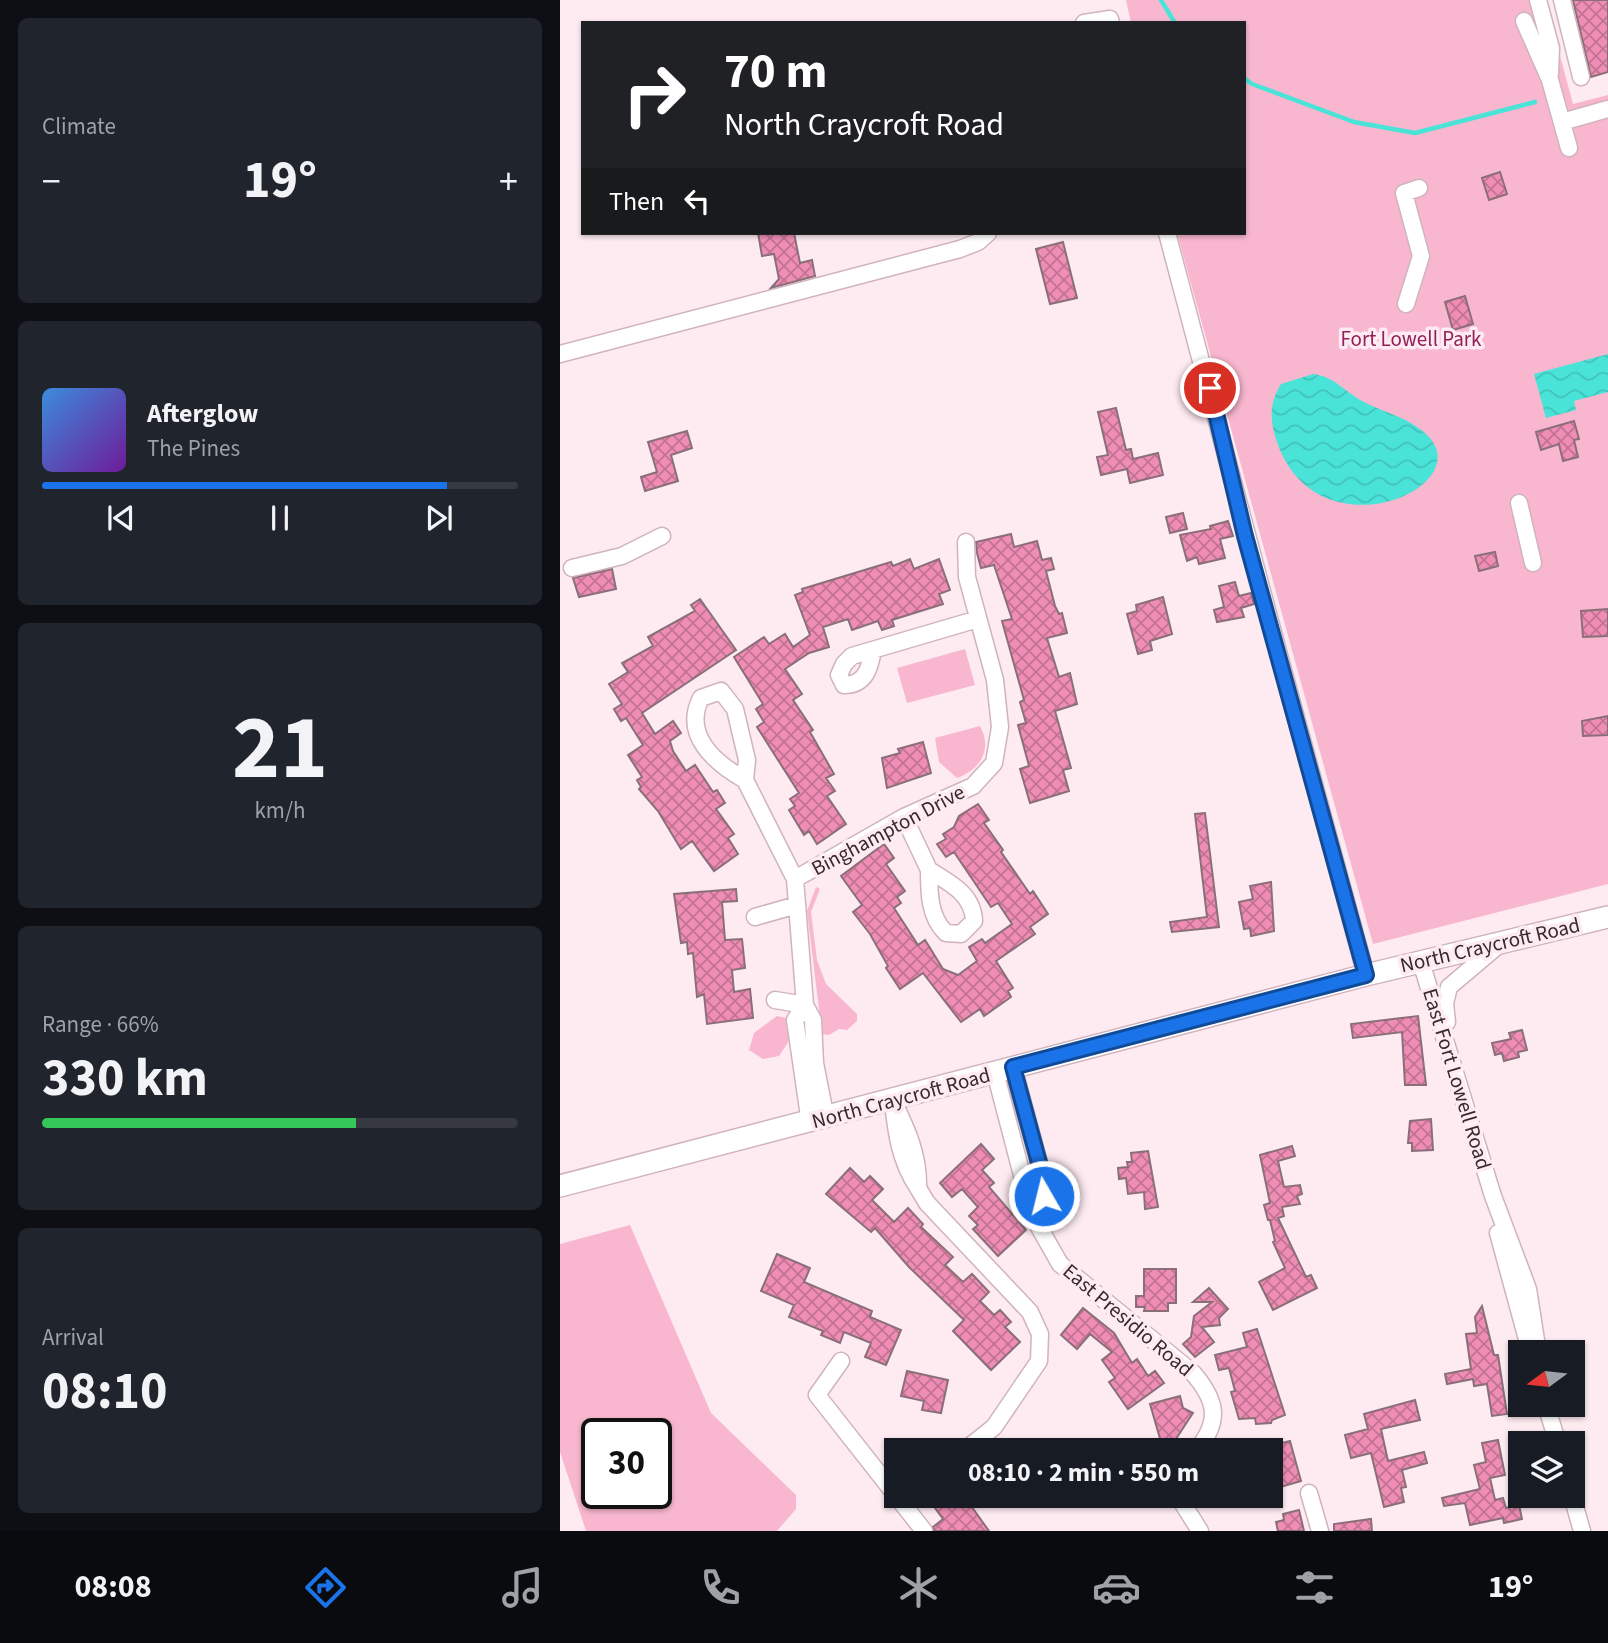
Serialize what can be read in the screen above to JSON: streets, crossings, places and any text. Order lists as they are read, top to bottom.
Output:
{
  "streets": {
    "main road": ["North Craycroft Road"],
    "street": ["Binghampton Drive", "East Fort Lowell Road", "East Presidio Road"]
  },
  "crossings": [
    ["North Craycroft Road", "East Fort Lowell Road"],
    ["North Craycroft Road", "East Presidio Road"]
  ],
  "parks": ["Fort Lowell Park"],
  "north": "left",
  "page": {
    "tile": [
      "Climate",
      ["21", "km/h"],
      ["Range · 66%", "330 km"],
      ["Arrival", "08:10"]
    ],
    "turn": ["70 m", "North Craycroft Road"],
    "heat": ["−", "19°", "+"],
    "then": "Then",
    "song": ["Afterglow", "The Pines"],
    "limit": "30",
    "trip": "08:10 · 2 min · 550 m",
    "tabs": ["08:08", "19°"]
  }
}
